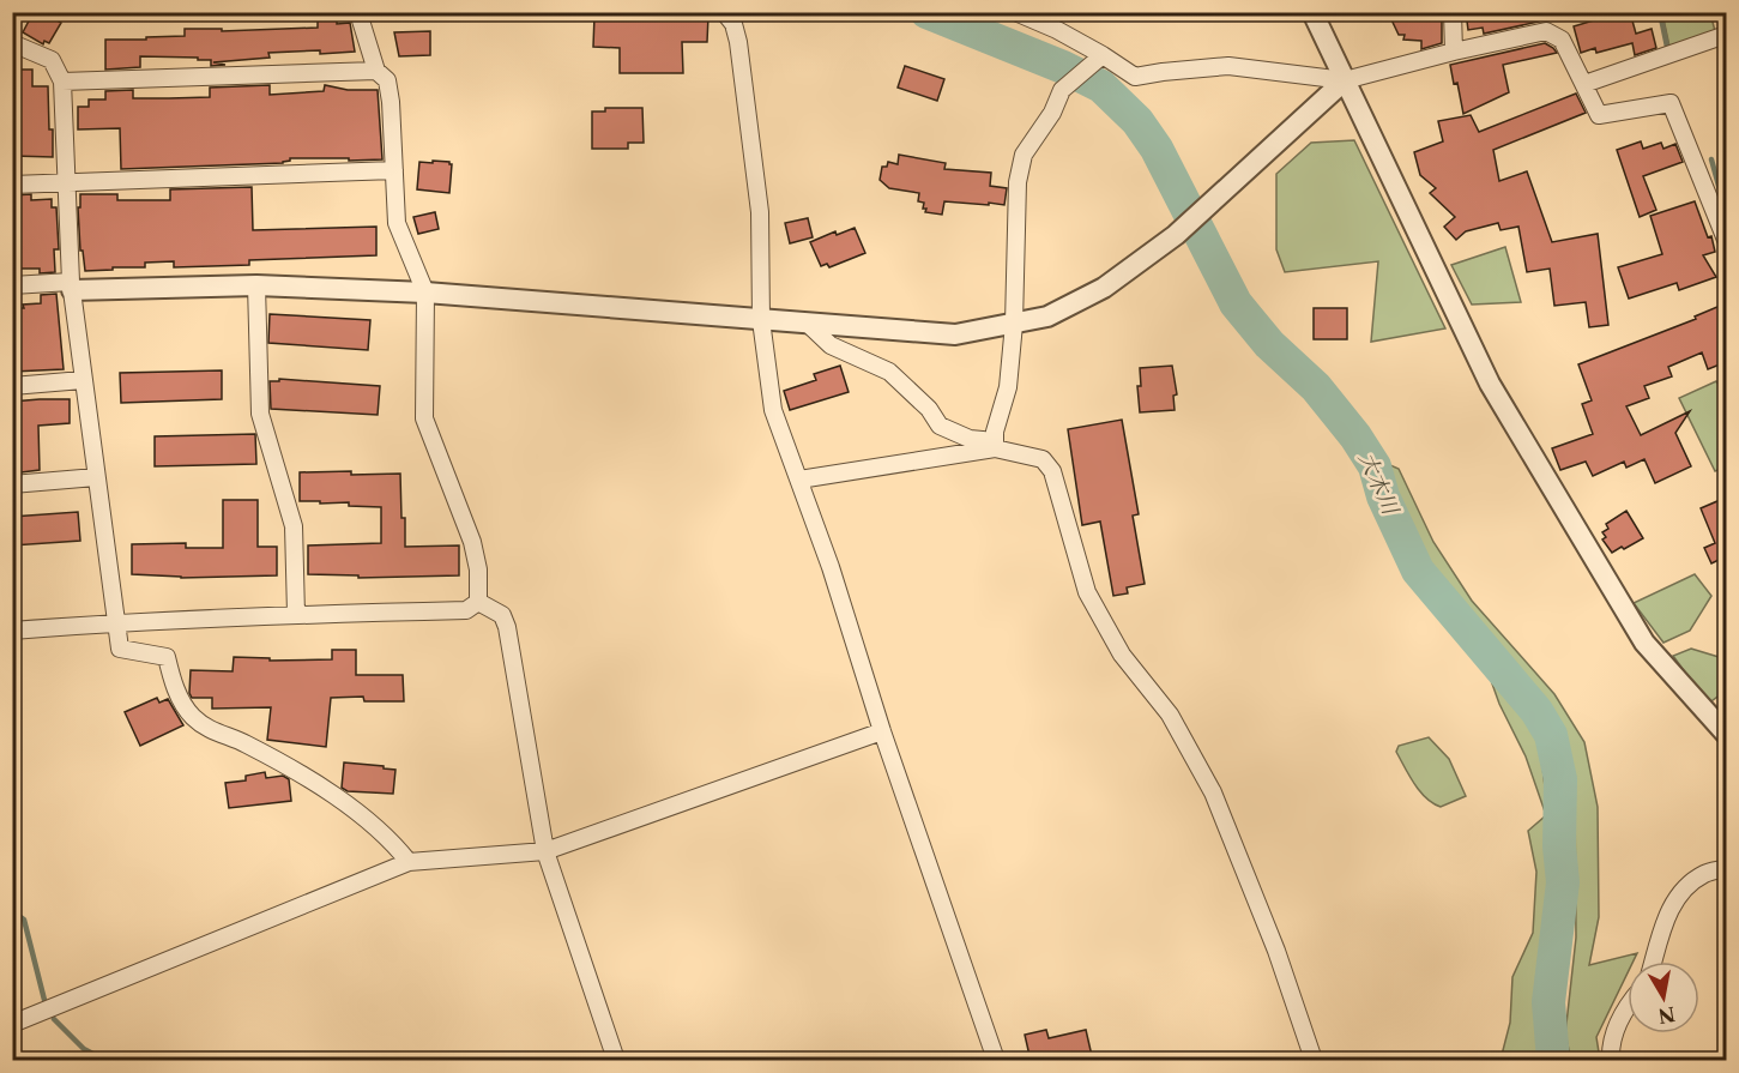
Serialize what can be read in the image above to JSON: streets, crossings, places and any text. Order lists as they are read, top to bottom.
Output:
{
  "water": ["大木川"],
  "north": "bottom"
}
